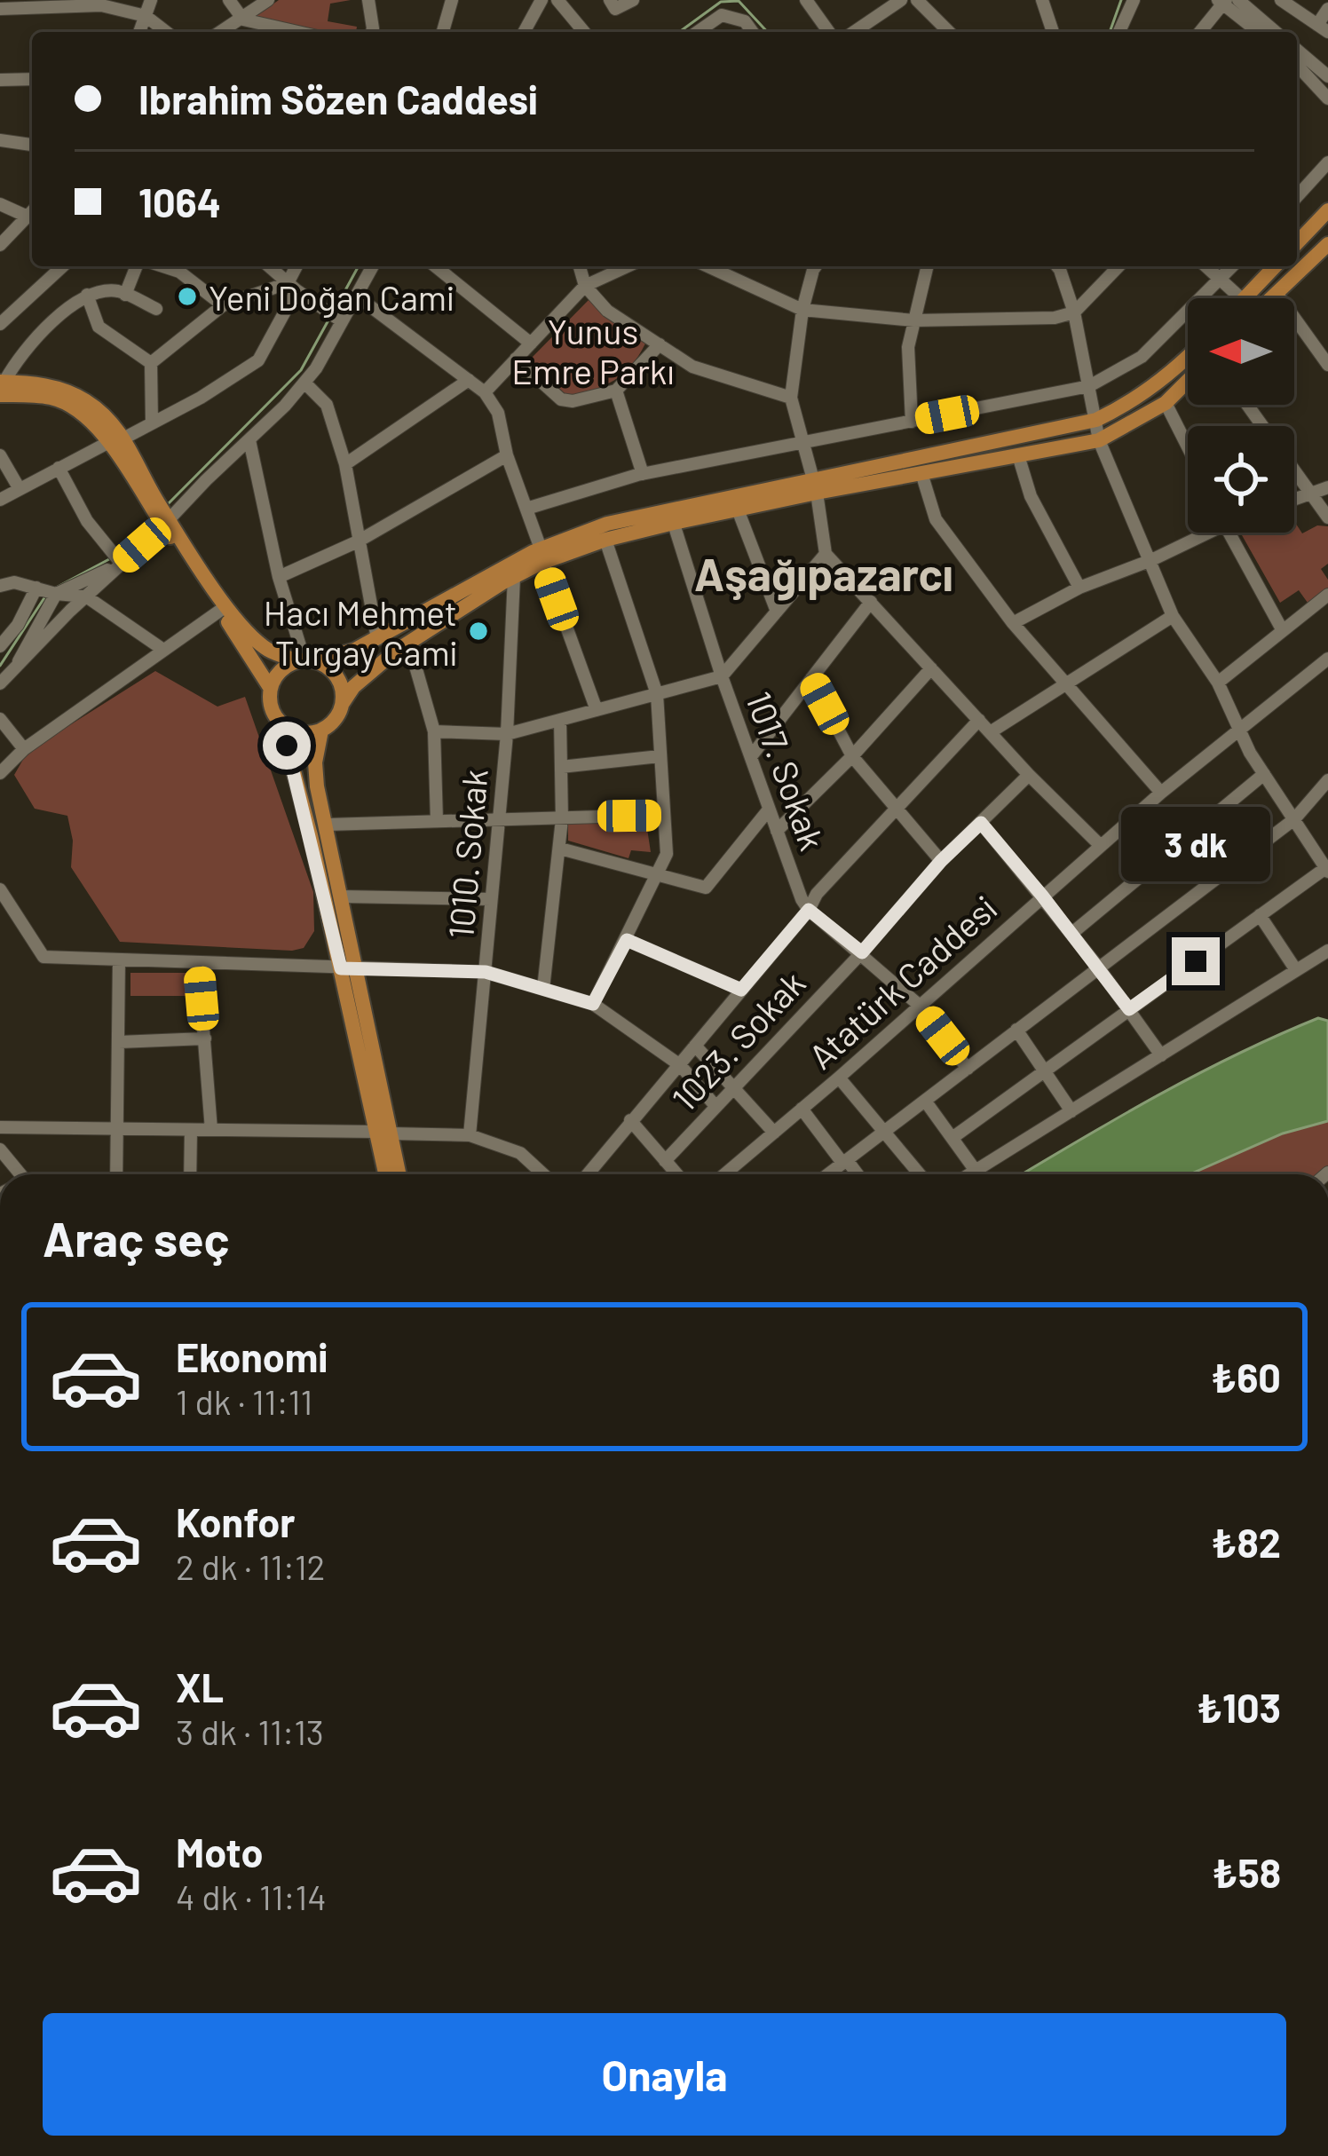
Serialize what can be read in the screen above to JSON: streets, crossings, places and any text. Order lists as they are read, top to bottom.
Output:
{
  "streets": {
    "street": [
      "1017. Sokak",
      "1010. Sokak",
      "Atatürk Caddesi",
      "1023. Sokak"
    ]
  },
  "crossings": [
    ["1017. Sokak", "Atatürk Caddesi"],
    ["1017. Sokak", "1023. Sokak"]
  ],
  "districts": ["Aşağıpazarcı"],
  "parks": ["Yunus Emre Parkı"],
  "places": ["Yeni Doğan Cami", "Hacı Mehmet Turgay Cami"],
  "north": "left",
  "page": {
    "banner": ["Ibrahim Sözen Caddesi", "1064"],
    "bubble": "3 dk",
    "heading": "Araç seç",
    "list": [
      {
        "name": "Ekonomi",
        "note": "1 dk · 11:11",
        "value": "₺60"
      },
      {
        "name": "Konfor",
        "note": "2 dk · 11:12",
        "value": "₺82"
      },
      {
        "name": "XL",
        "note": "3 dk · 11:13",
        "value": "₺103"
      },
      {
        "name": "Moto",
        "note": "4 dk · 11:14",
        "value": "₺58"
      }
    ],
    "buttons": "Onayla"
  }
}
